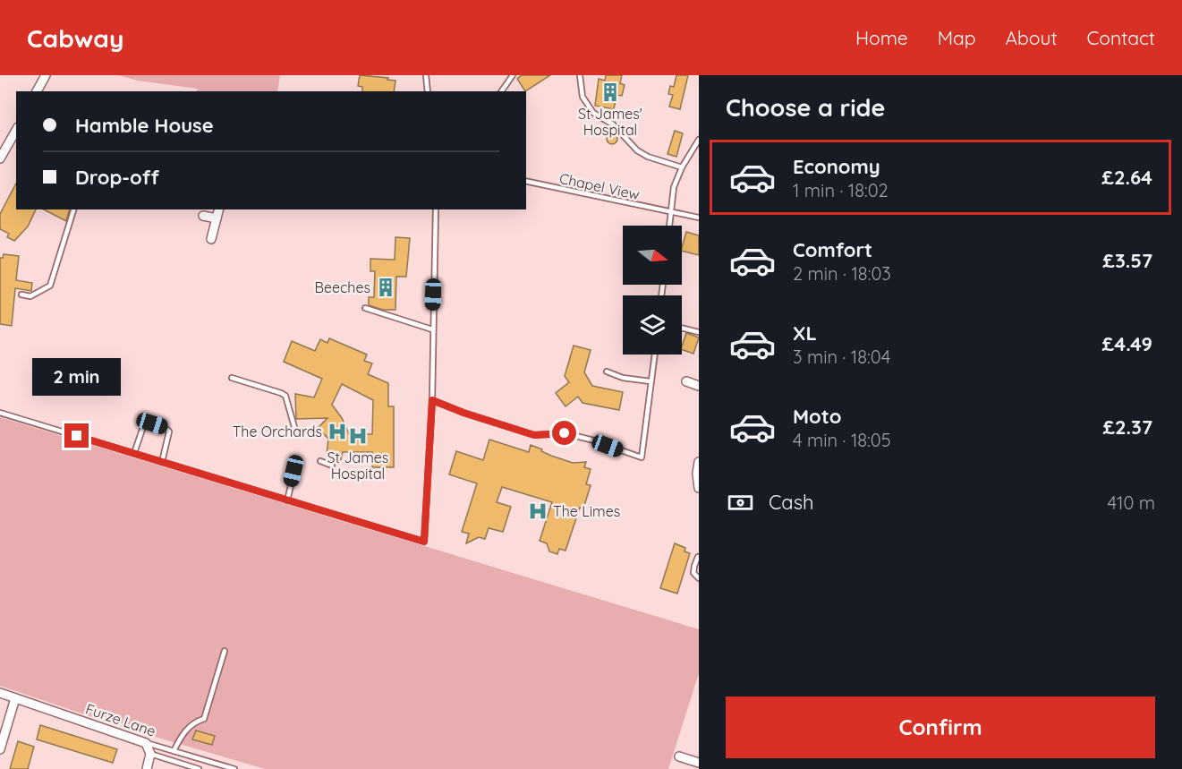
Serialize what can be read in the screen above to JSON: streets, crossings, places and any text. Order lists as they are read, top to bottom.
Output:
{
  "streets": {
    "street": ["Furze Lane"],
    "lane": ["Chapel View"]
  },
  "places": {
    "building": ["St James' Hospital", "Beeches"],
    "hospital": ["The Orchards", "St James Hospital", "The Limes"]
  },
  "north": "right",
  "page": {
    "header": "Cabway",
    "nav": [
      "Home",
      "Map",
      "About",
      "Contact"
    ],
    "heading": "Choose a ride",
    "banner": ["Hamble House", "Drop-off"],
    "list": [
      {
        "name": "Economy",
        "note": "1 min · 18:02",
        "value": "£2.64"
      },
      {
        "name": "Comfort",
        "note": "2 min · 18:03",
        "value": "£3.57"
      },
      {
        "name": "XL",
        "note": "3 min · 18:04",
        "value": "£4.49"
      },
      {
        "name": "Moto",
        "note": "4 min · 18:05",
        "value": "£2.37"
      }
    ],
    "bubble": "2 min",
    "pay": ["Cash", "410 m"],
    "buttons": "Confirm"
  }
}
